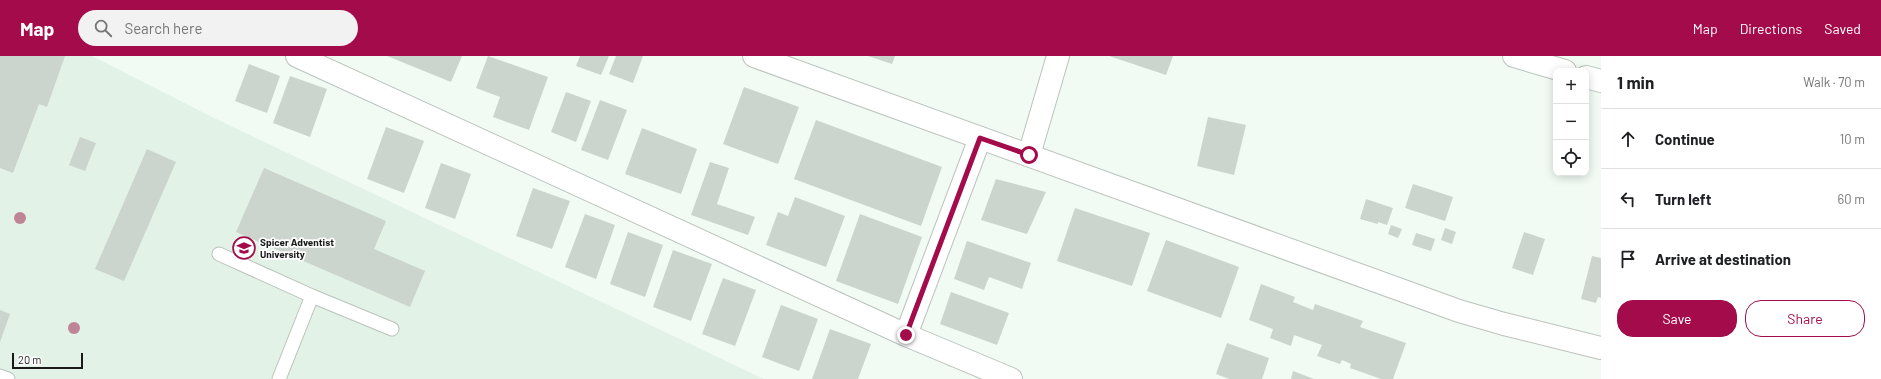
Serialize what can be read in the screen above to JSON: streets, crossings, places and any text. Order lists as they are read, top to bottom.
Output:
{
  "places": {
    "school or university": ["Spicer Adventist University"]
  },
  "scale_bar": "20 m",
  "page": {
    "header": "Map",
    "search": "Search here",
    "nav": ["Map", "Directions", "Saved"],
    "heading": ["1 min", "Walk · 70 m"],
    "map_buttons": ["+", "−"],
    "list": [
      ["Continue", "10 m"],
      ["Turn left", "60 m"],
      "Arrive at destination"
    ],
    "buttons": ["Save", "Share"],
    "scale": "20 m"
  }
}
